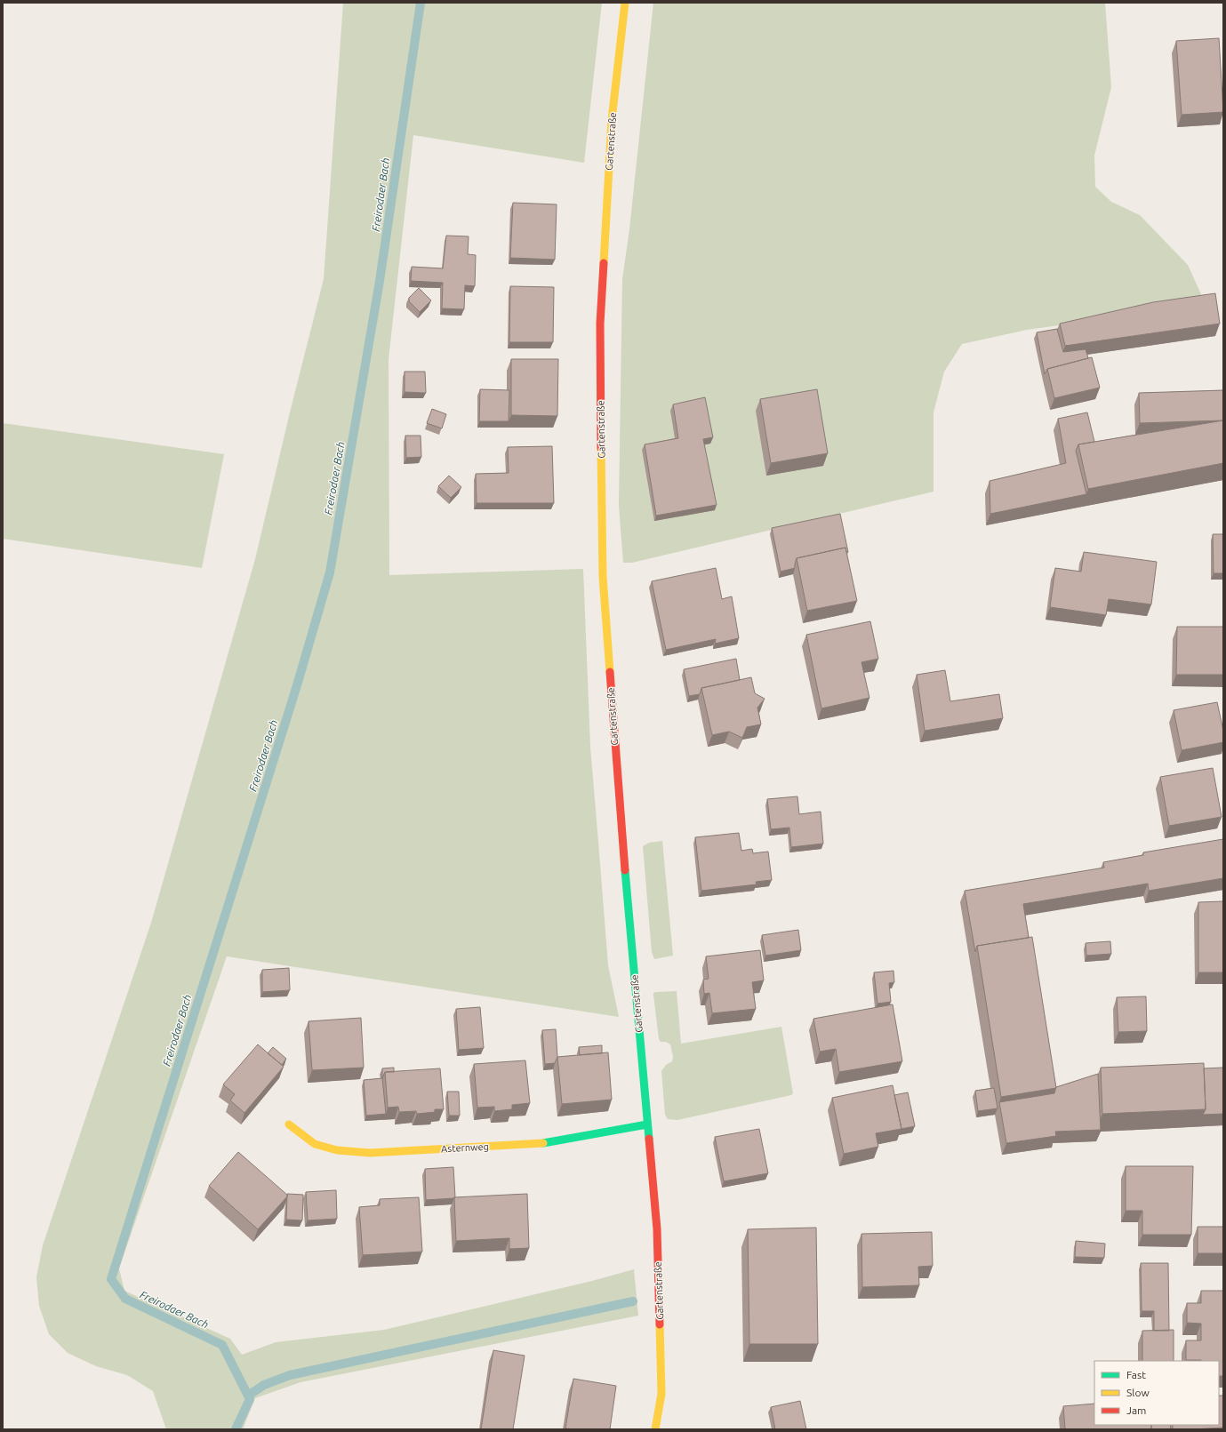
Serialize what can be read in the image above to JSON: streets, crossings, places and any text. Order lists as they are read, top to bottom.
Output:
{
  "streets": {
    "main road": ["Gartenstraße", "Asternweg"]
  },
  "crossings": [
    ["Gartenstraße", "Asternweg"]
  ],
  "water": ["Freirodaer Bach"],
  "legend": ["Fast", "Slow", "Jam"]
}
